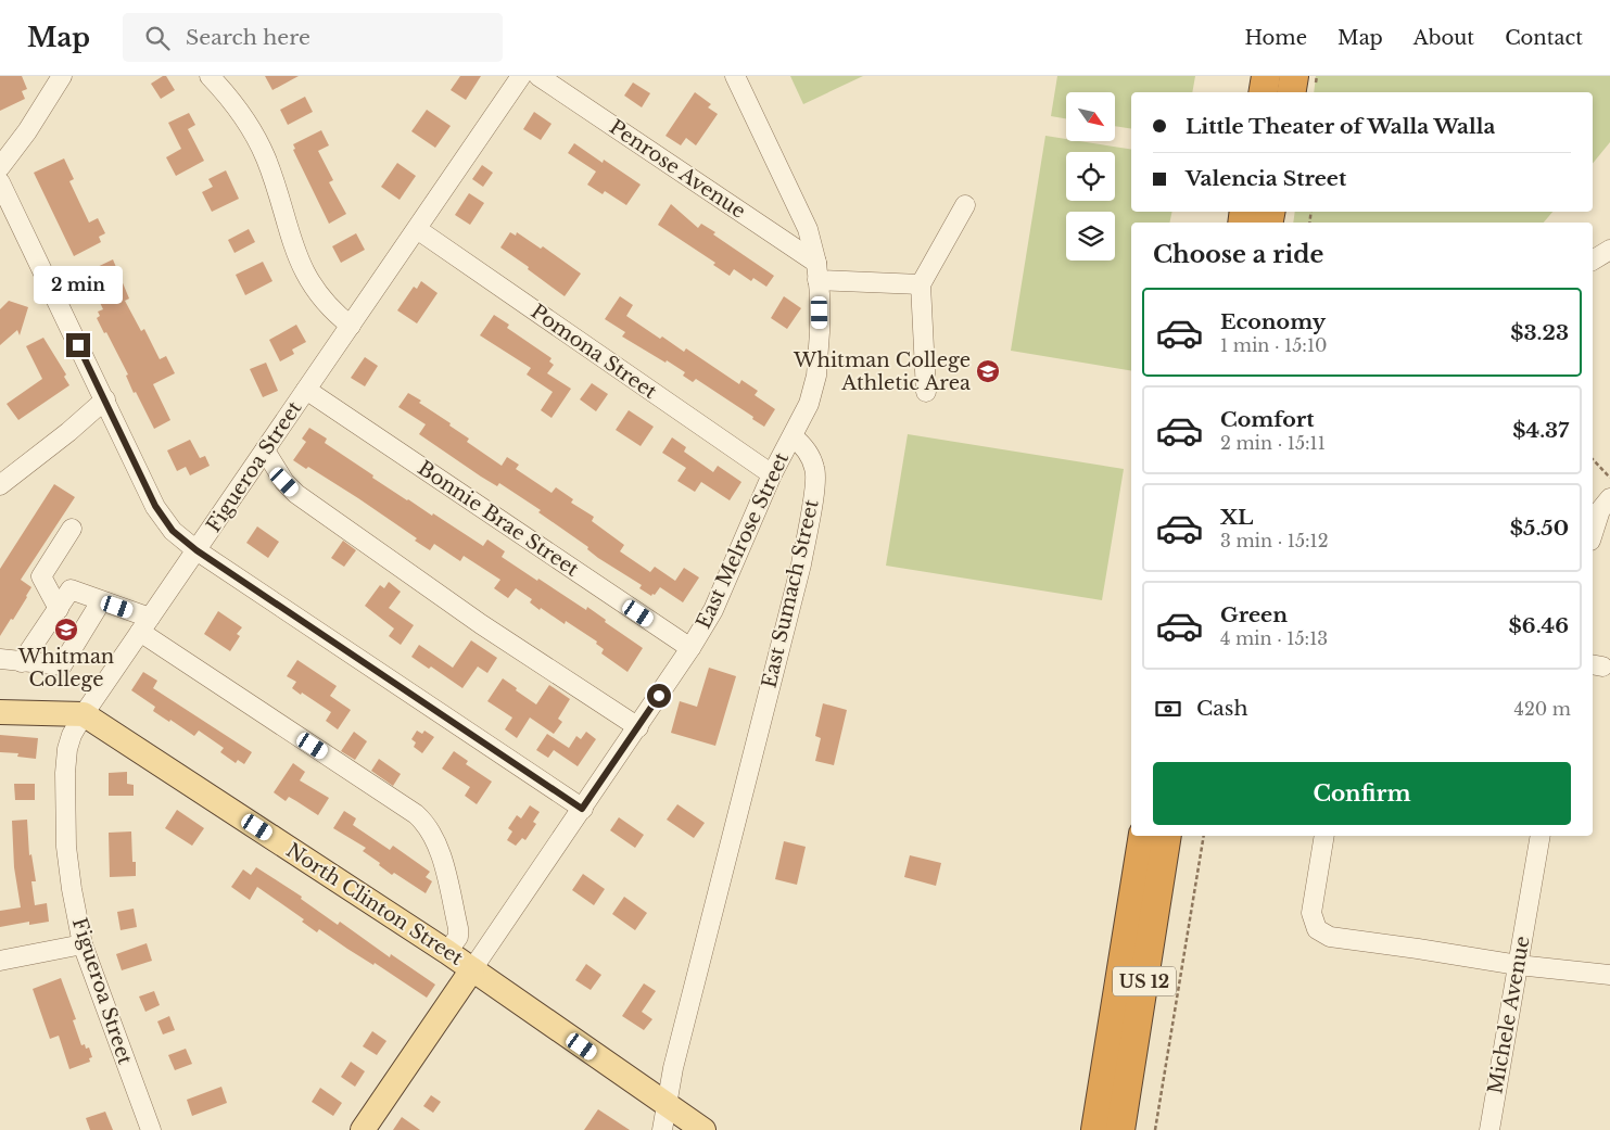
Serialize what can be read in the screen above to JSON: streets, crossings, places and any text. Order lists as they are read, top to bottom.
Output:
{
  "streets": {
    "highway": ["US 12"],
    "main road": ["East Melrose Street", "North Clinton Street"],
    "street": [
      "Penrose Avenue",
      "Pomona Street",
      "Figueroa Street",
      "Bonnie Brae Street",
      "East Sumach Street",
      "Michele Avenue"
    ]
  },
  "crossings": [
    ["Pomona Street", "Figueroa Street"],
    ["Pomona Street", "East Melrose Street"],
    ["Figueroa Street", "Bonnie Brae Street"],
    ["Figueroa Street", "North Clinton Street"],
    ["Bonnie Brae Street", "East Melrose Street"],
    ["East Melrose Street", "East Sumach Street"],
    ["East Melrose Street", "North Clinton Street"],
    ["East Sumach Street", "North Clinton Street"]
  ],
  "places": {
    "school or university": ["Whitman College Athletic Area", "Whitman College"]
  },
  "north": "bottom right",
  "page": {
    "header": "Map",
    "search": "Search here",
    "nav": [
      "Home",
      "Map",
      "About",
      "Contact"
    ],
    "banner": ["Little Theater of Walla Walla", "Valencia Street"],
    "heading": "Choose a ride",
    "bubble": "2 min",
    "list": [
      {
        "name": "Economy",
        "note": "1 min · 15:10",
        "value": "$3.23"
      },
      {
        "name": "Comfort",
        "note": "2 min · 15:11",
        "value": "$4.37"
      },
      {
        "name": "XL",
        "note": "3 min · 15:12",
        "value": "$5.50"
      },
      {
        "name": "Green",
        "note": "4 min · 15:13",
        "value": "$6.46"
      }
    ],
    "pay": ["Cash", "420 m"],
    "buttons": "Confirm"
  }
}
